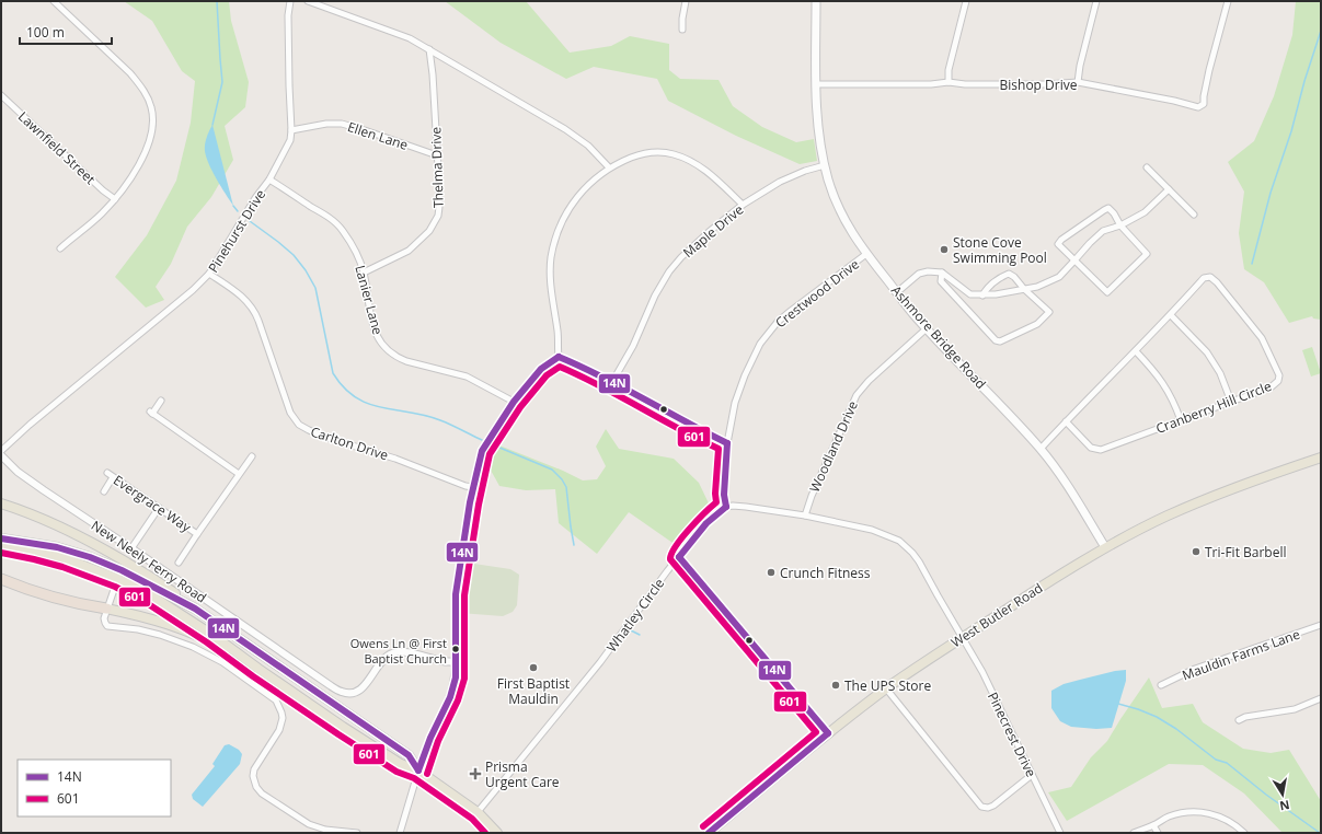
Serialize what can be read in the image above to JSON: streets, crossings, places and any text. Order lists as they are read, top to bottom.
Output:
{
  "streets": {
    "main road": ["Ashmore Bridge Road", "West Butler Road"],
    "street": [
      "Bishop Drive",
      "Ellen Lane",
      "Lawnfield Street",
      "Thelma Drive",
      "Pinehurst Drive",
      "Maple Drive",
      "Crestwood Drive",
      "Lanier Lane",
      "Cranberry Hill Circle",
      "Carlton Drive",
      "Woodland Drive",
      "Evergrace Way",
      "New Neely Ferry Road",
      "Whatley Circle",
      "Mauldin Farms Lane",
      "Pinecrest Drive"
    ]
  },
  "crossings": [
    ["Bishop Drive", "Ashmore Bridge Road"],
    ["Ellen Lane", "Thelma Drive"],
    ["Ellen Lane", "Pinehurst Drive"],
    ["Thelma Drive", "Lanier Lane"],
    ["Pinehurst Drive", "Lanier Lane"],
    ["Pinehurst Drive", "Carlton Drive"],
    ["Maple Drive", "Ashmore Bridge Road"],
    ["Crestwood Drive", "Ashmore Bridge Road"],
    ["Crestwood Drive", "Whatley Circle"],
    ["Ashmore Bridge Road", "Cranberry Hill Circle"],
    ["Ashmore Bridge Road", "Woodland Drive"],
    ["Ashmore Bridge Road", "West Butler Road"],
    ["West Butler Road", "Pinecrest Drive"]
  ],
  "places": {
    "other": [
      "Stone Cove Swimming Pool",
      "Tri-Fit Barbell",
      "Crunch Fitness",
      "Owens Ln @ First Baptist Church",
      "First Baptist Mauldin",
      "The UPS Store"
    ],
    "health": ["Prisma Urgent Care"]
  },
  "lines": ["transit line 14N", "transit line 601"],
  "legend": ["14N", "601"],
  "scale_bar": "100 m",
  "north": "bottom"
}
